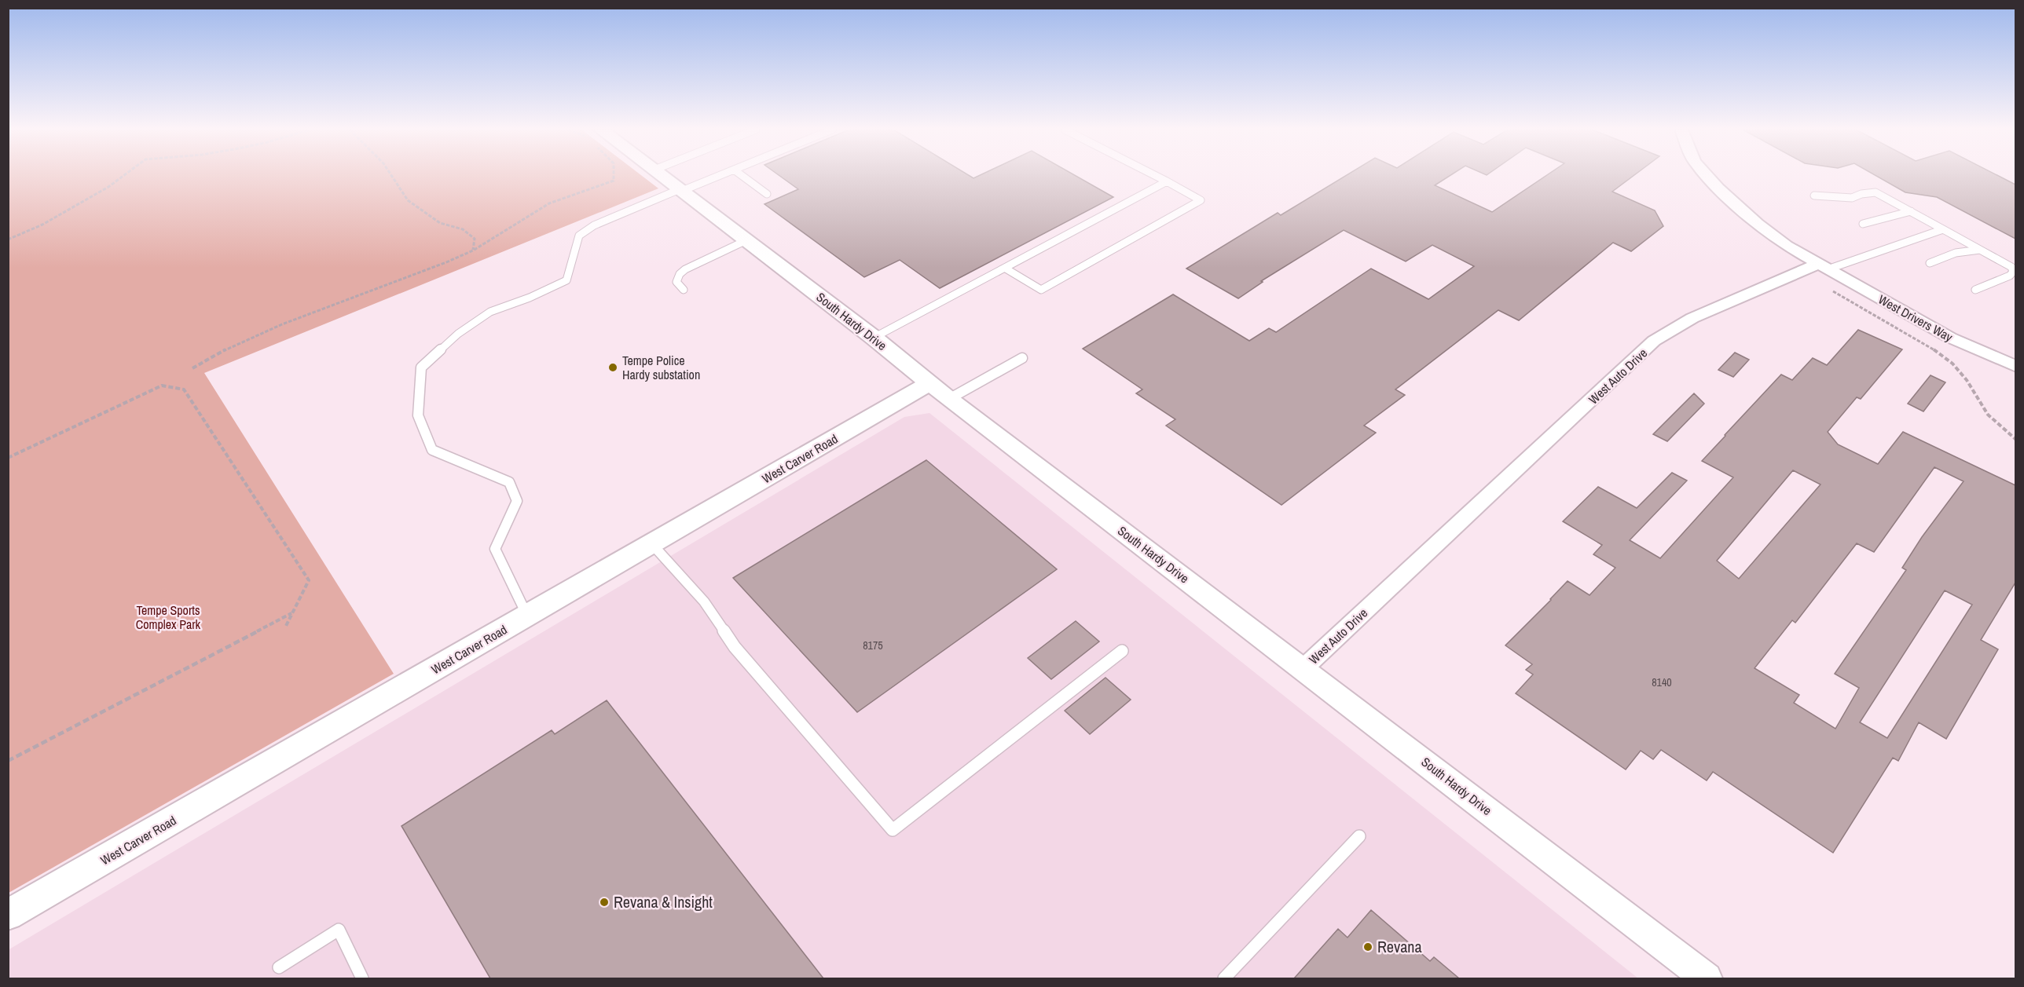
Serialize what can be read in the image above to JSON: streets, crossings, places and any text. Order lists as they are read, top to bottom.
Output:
{
  "streets": {
    "street": [
      "West Drivers Way",
      "South Hardy Drive",
      "West Auto Drive",
      "West Carver Road"
    ]
  },
  "crossings": [
    ["West Drivers Way", "West Auto Drive"],
    ["South Hardy Drive", "West Auto Drive"],
    ["South Hardy Drive", "West Carver Road"]
  ],
  "parks": ["Tempe Sports Complex Park"],
  "places": ["Tempe Police Hardy substation", "Revana & Insight", "Revana"],
  "house_numbers": ["8175", "8140"]
}
